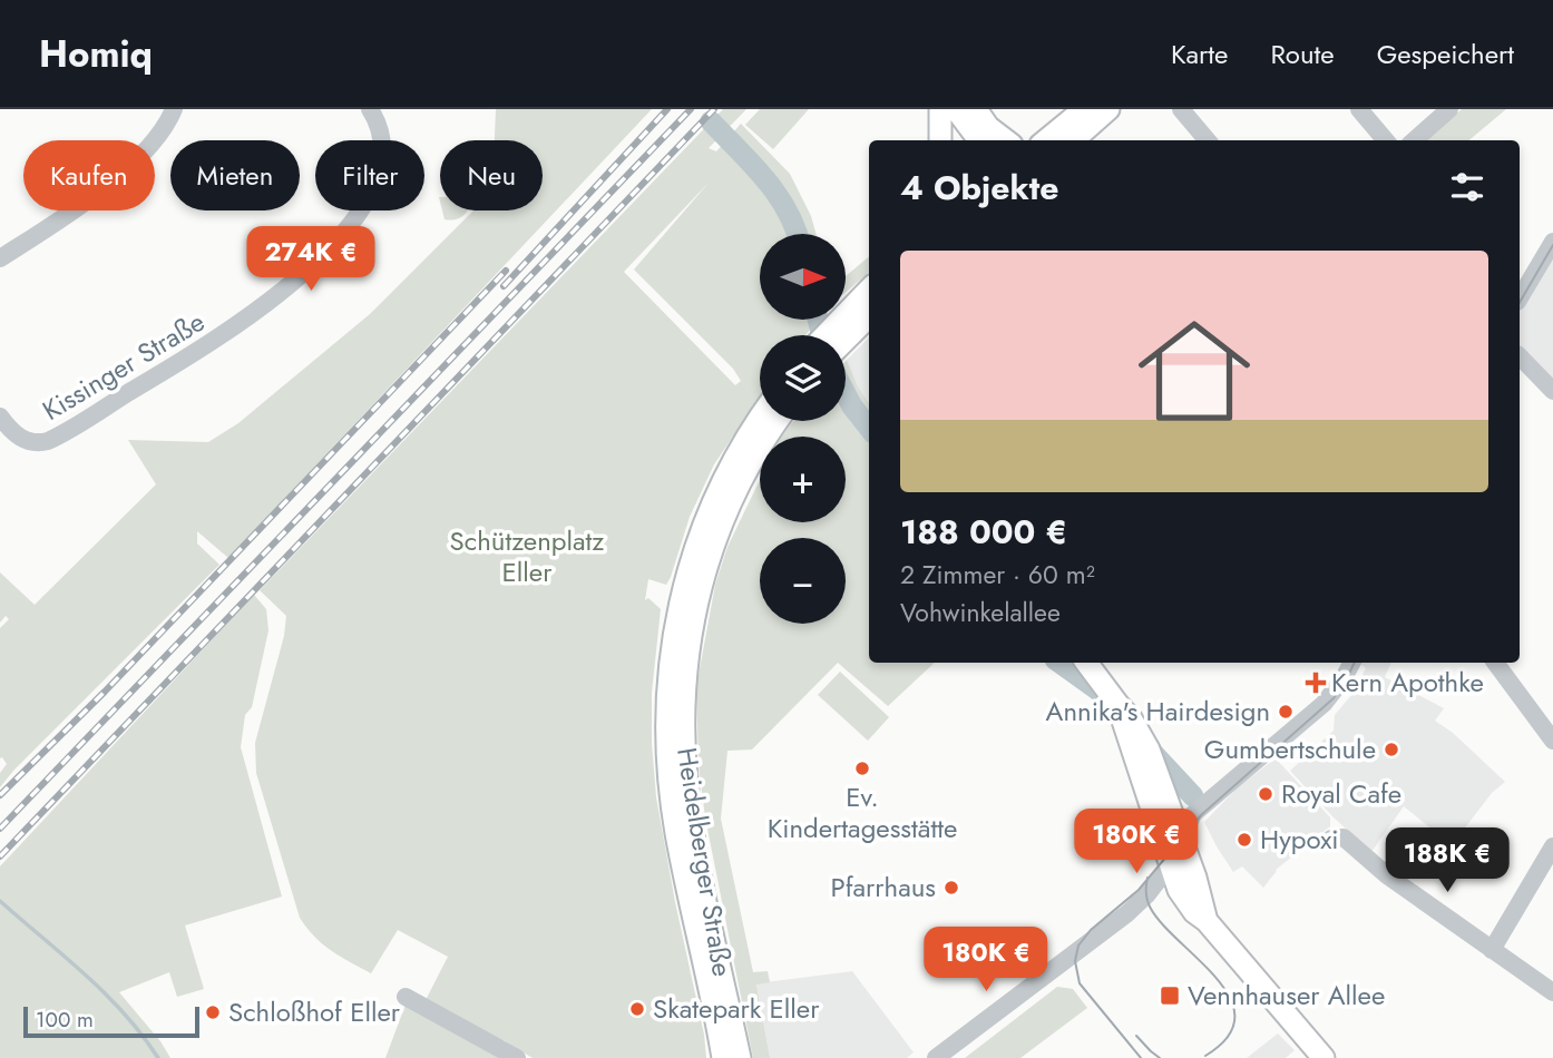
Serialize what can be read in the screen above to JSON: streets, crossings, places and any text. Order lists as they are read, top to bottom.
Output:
{
  "streets": {
    "main road": ["Heidelberger Straße"],
    "street": ["Kissinger Straße"]
  },
  "parks": ["Schützenplatz Eller"],
  "places": {
    "health": ["Kern Apothke"],
    "other": [
      "Annika's Hairdesign",
      "Gumbertschule",
      "Ev. Kindertagesstätte",
      "Royal Cafe",
      "Hypoxi",
      "Pfarrhaus",
      "Skatepark Eller",
      "Schloßhof Eller"
    ],
    "transit": ["Vennhauser Allee"]
  },
  "scale_bar": "100 m",
  "north": "right",
  "page": {
    "header": "Homiq",
    "nav": ["Karte", "Route", "Gespeichert"],
    "chip": [
      "Kaufen",
      "Mieten",
      "Filter",
      "Neu"
    ],
    "heading": "4 Objekte",
    "price": [
      "274K €",
      "180K €",
      "188K €",
      "180K €"
    ],
    "map_buttons": ["+", "−"],
    "list": [
      {
        "name": "188 000 €",
        "note": "2 Zimmer · 60 m² · Vohwinkelallee"
      }
    ],
    "scale": "100 m"
  }
}
